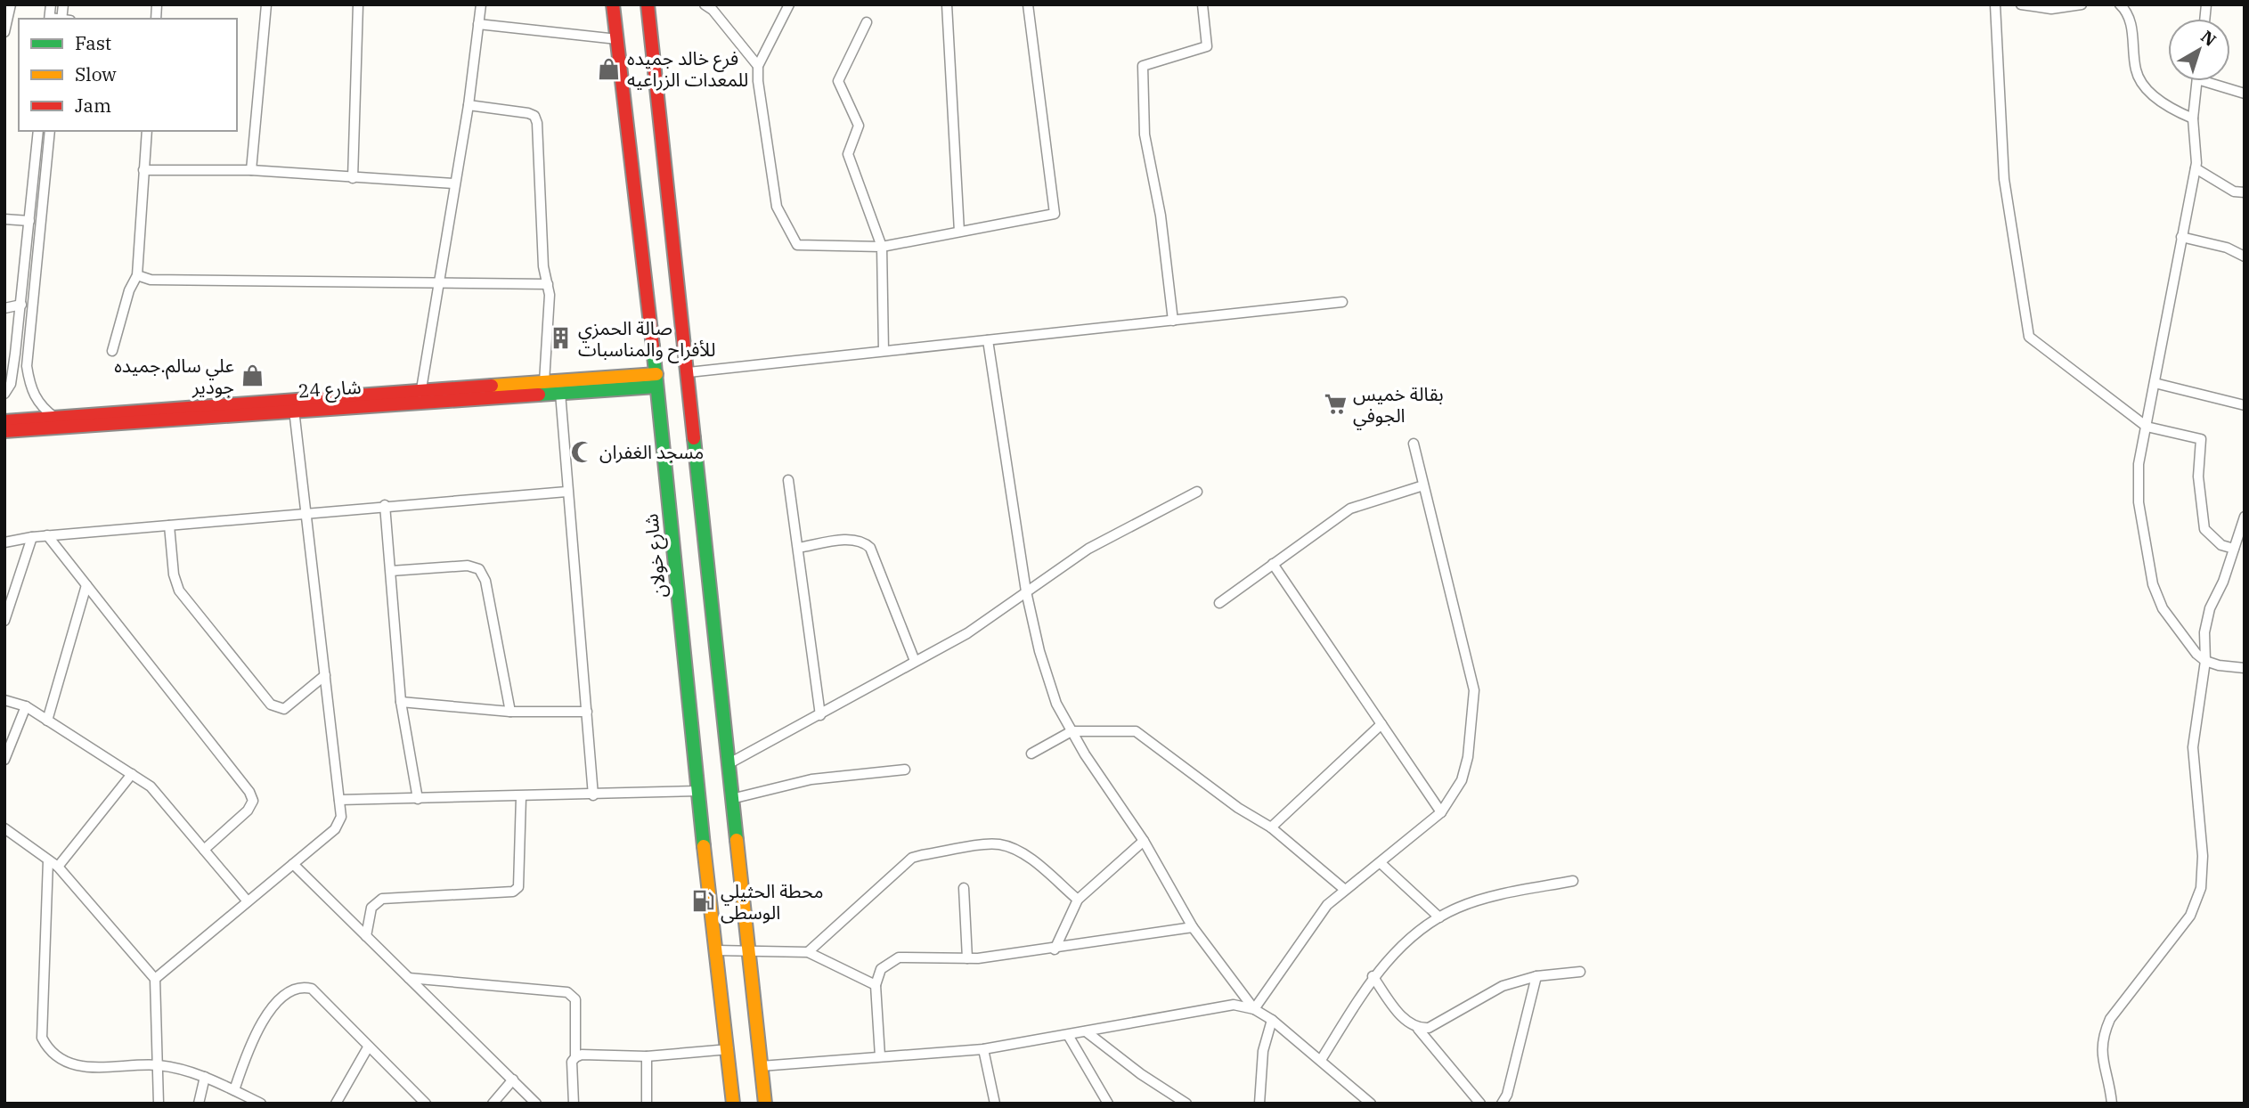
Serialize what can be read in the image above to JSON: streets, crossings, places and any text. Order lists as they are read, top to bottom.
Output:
{
  "streets": {
    "main road": ["شارع 24", "شارع خولان"]
  },
  "crossings": [
    ["شارع 24", "شارع خولان"]
  ],
  "places": {
    "shop": ["فرع خالد جميده للمعدات الزراعيه", "علي سالم.جميده جودير"],
    "building": ["صالة الحمزي للأفراح والمناسبات"],
    "supermarket": ["بقالة خميس الجوفي"],
    "mosque": ["مسجد الغفران"],
    "fuel station": ["محطة الحثيلي الوسطى"]
  },
  "legend": ["Fast", "Slow", "Jam"],
  "north": "top right"
}
